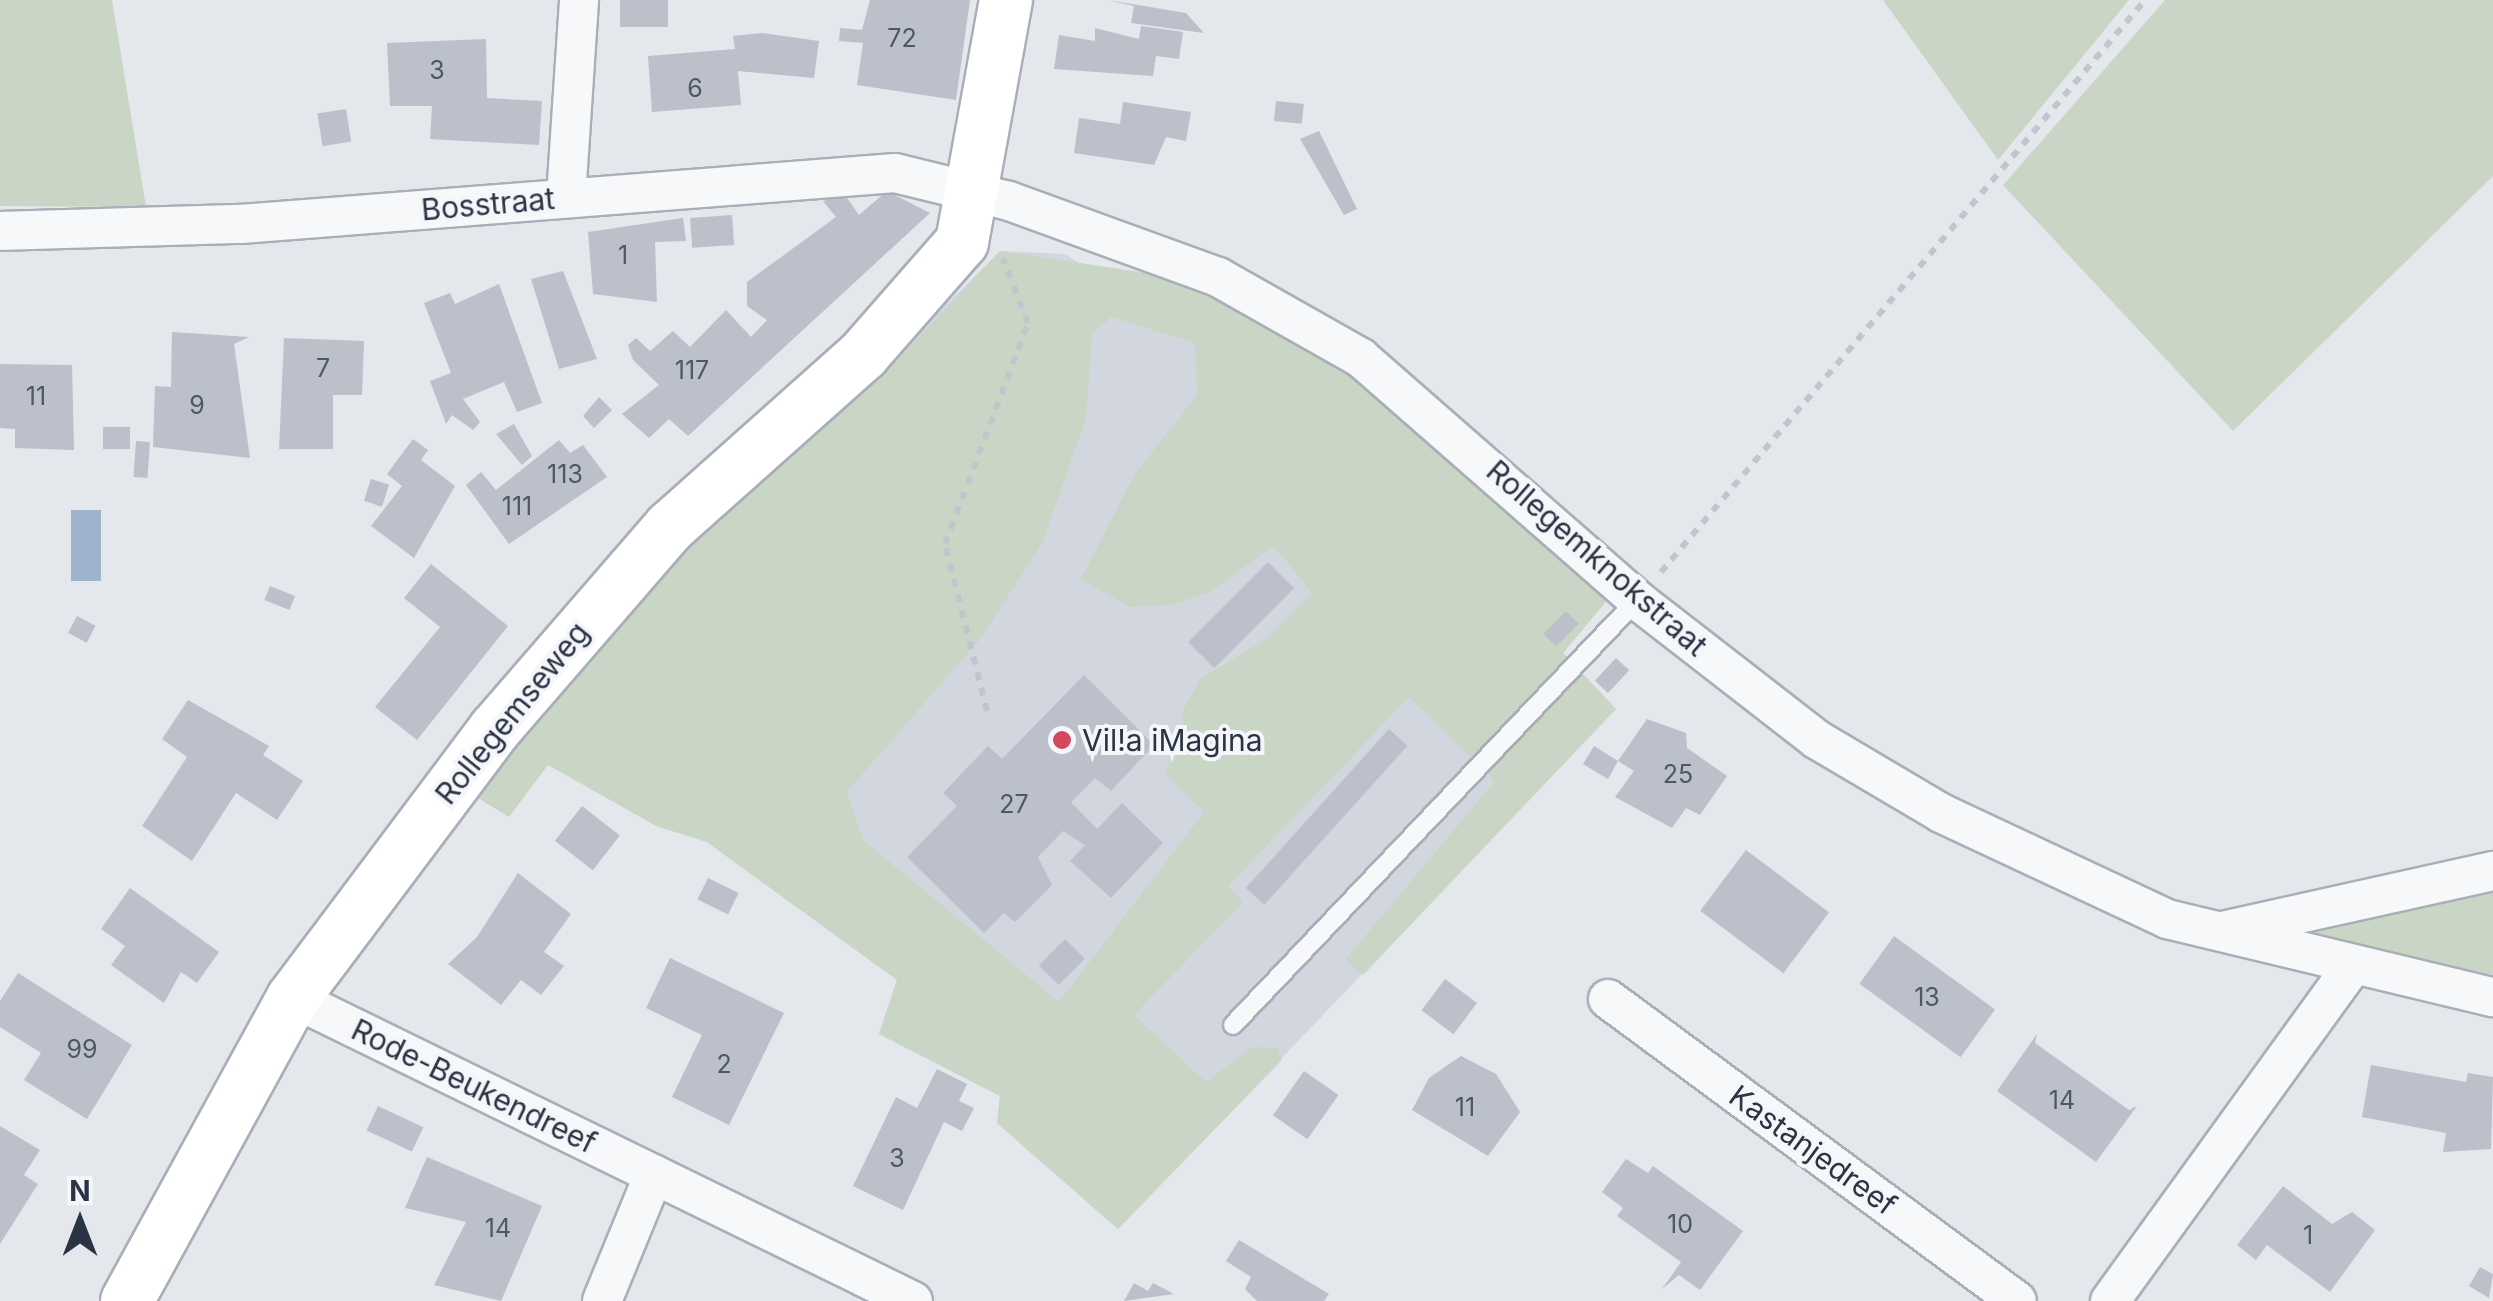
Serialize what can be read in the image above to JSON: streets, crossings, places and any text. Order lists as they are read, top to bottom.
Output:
{
  "streets": {
    "street": [
      "Bosstraat",
      "Rollegemknokstraat",
      "Rollegemseweg",
      "Rode-Beukendreef",
      "Kastanjedreef"
    ]
  },
  "crossings": [
    ["Bosstraat", "Rollegemknokstraat"],
    ["Bosstraat", "Rollegemseweg"],
    ["Rollegemknokstraat", "Rollegemseweg"],
    ["Rollegemseweg", "Rode-Beukendreef"]
  ],
  "places": ["Vil!a iMagina"],
  "house_numbers": [
    "72",
    "3",
    "6",
    "1",
    "7",
    "117",
    "11",
    "9",
    "113",
    "111",
    "25",
    "27",
    "13",
    "99",
    "2",
    "14",
    "11",
    "3",
    "10",
    "14",
    "1"
  ],
  "north": "top"
}
